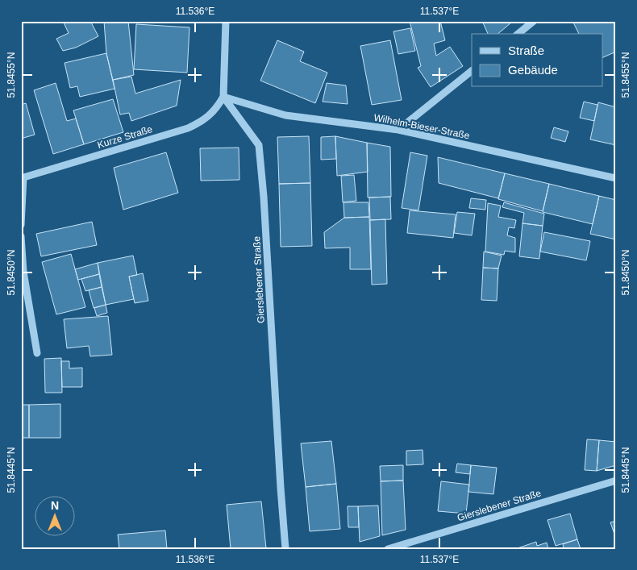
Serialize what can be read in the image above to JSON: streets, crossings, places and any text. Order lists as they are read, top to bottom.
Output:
{
  "streets": {
    "street": ["Wilhelm-Bieser-Straße", "Kurze Straße", "Gierslebener Straße"]
  },
  "crossings": [
    ["Wilhelm-Bieser-Straße", "Kurze Straße"],
    ["Wilhelm-Bieser-Straße", "Gierslebener Straße"],
    ["Kurze Straße", "Gierslebener Straße"]
  ],
  "legend": ["Straße", "Gebäude"],
  "north": "top",
  "coordinates": [
    "11.536°E",
    "11.537°E",
    "51.8455°N",
    "51.8450°N",
    "51.8445°N"
  ]
}
